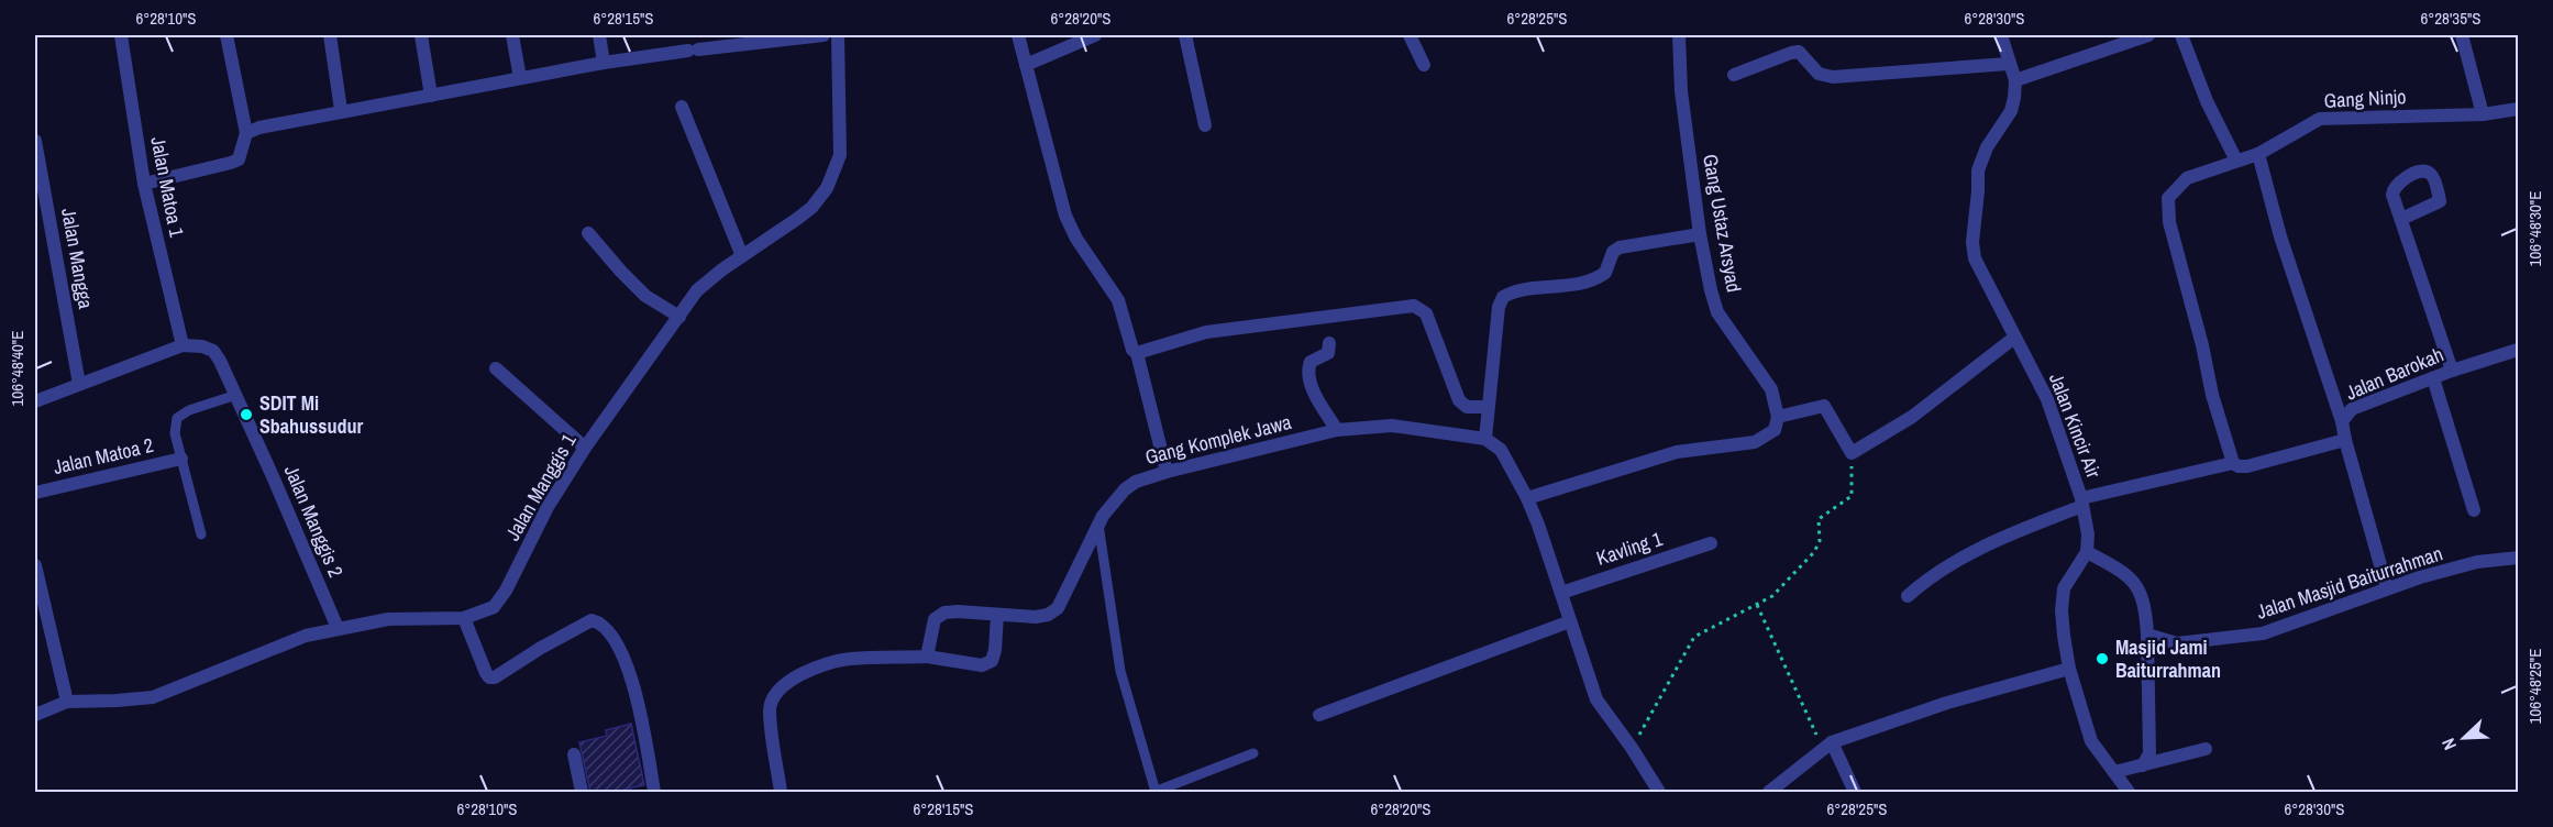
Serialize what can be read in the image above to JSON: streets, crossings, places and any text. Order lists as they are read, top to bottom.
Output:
{
  "streets": {
    "street": [
      "Gang Ninjo",
      "Jalan Matoa 1",
      "Gang Ustaz Arsyad",
      "Jalan Mangga",
      "Jalan Barokah",
      "Jalan Kincir Air",
      "Gang Komplek Jawa",
      "Jalan Matoa 2",
      "Jalan Manggis 1",
      "Jalan Manggis 2",
      "Kavling 1",
      "Jalan Masjid Baiturrahman"
    ]
  },
  "crossings": [
    ["Jalan Matoa 1", "Jalan Manggis 2"],
    ["Jalan Barokah", "Jalan Masjid Baiturrahman"],
    ["Jalan Manggis 1", "Jalan Manggis 2"]
  ],
  "places": ["SDIT Mi Sbahussudur", "Masjid Jami Baiturrahman"],
  "north": "bottom left",
  "coordinates": [
    "6°28'10\"S",
    "6°28'15\"S",
    "6°28'20\"S",
    "6°28'25\"S",
    "6°28'30\"S",
    "6°28'35\"S",
    "106°48'30\"E",
    "106°48'40\"E",
    "106°48'25\"E"
  ]
}
